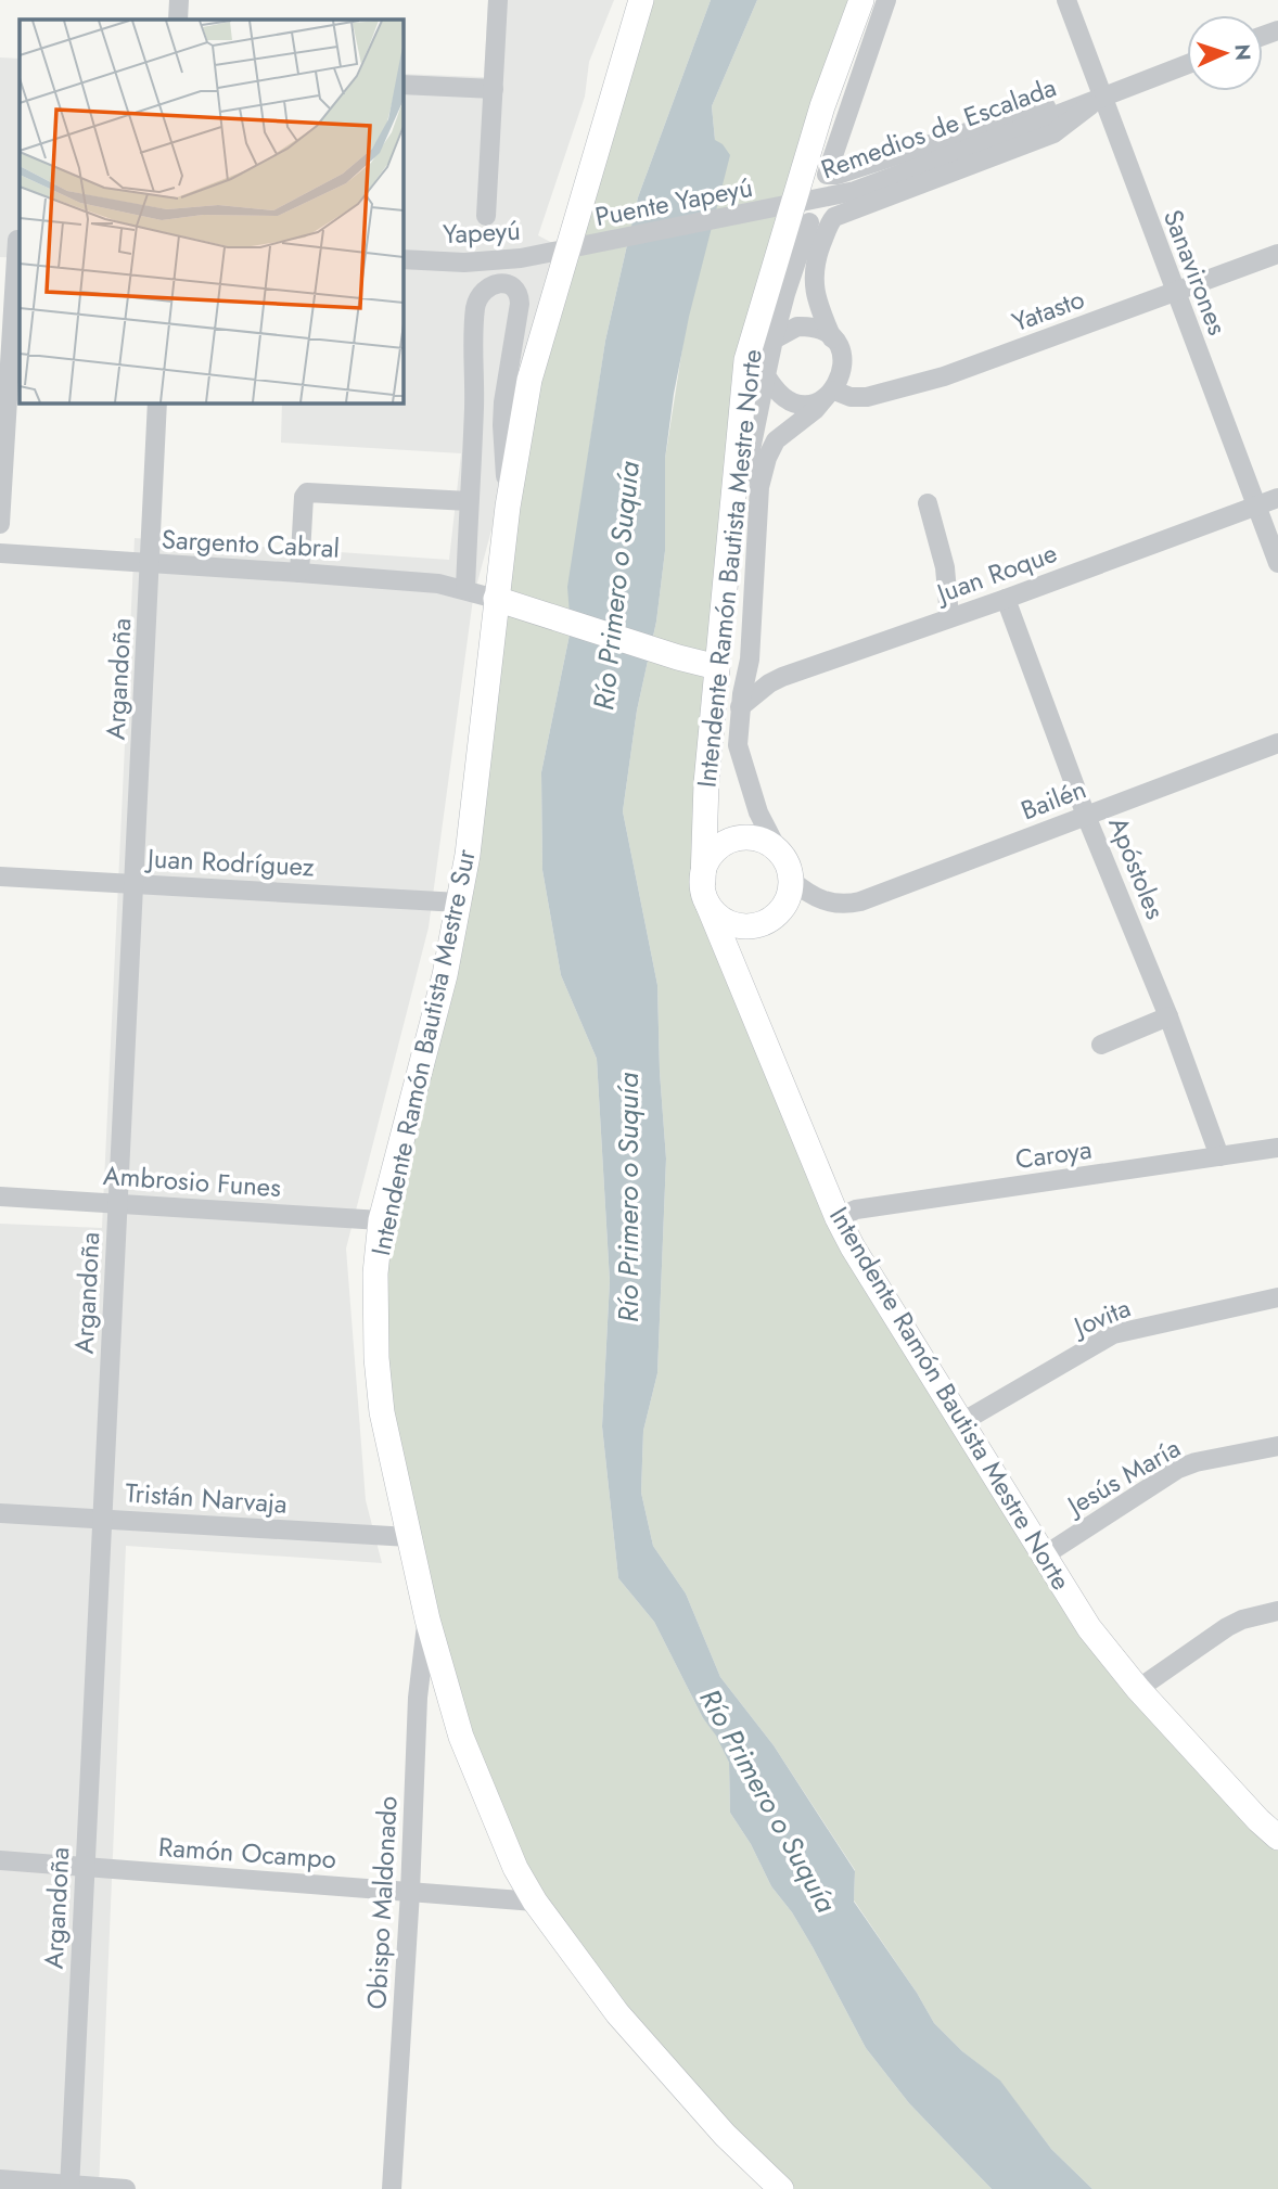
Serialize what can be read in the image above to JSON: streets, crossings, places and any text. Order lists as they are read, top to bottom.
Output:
{
  "streets": {
    "main road": ["Intendente Ramón Bautista Mestre Norte", "Intendente Ramón Bautista Mestre Sur"],
    "street": [
      "Remedios de Escalada",
      "Puente Yapeyú",
      "Yapeyú",
      "Sanavirones",
      "Yatasto",
      "Sargento Cabral",
      "Juan Roque",
      "Argandoña",
      "Bailén",
      "Juan Rodríguez",
      "Apóstoles",
      "Caroya",
      "Ambrosio Funes",
      "Jovita",
      "Jesús María",
      "Tristán Narvaja",
      "Ramón Ocampo",
      "Obispo Maldonado"
    ]
  },
  "crossings": [
    ["Remedios de Escalada", "Puente Yapeyú"],
    ["Remedios de Escalada", "Sanavirones"],
    ["Remedios de Escalada", "Intendente Ramón Bautista Mestre Norte"],
    ["Puente Yapeyú", "Yapeyú"],
    ["Puente Yapeyú", "Intendente Ramón Bautista Mestre Norte"],
    ["Puente Yapeyú", "Intendente Ramón Bautista Mestre Sur"],
    ["Yapeyú", "Intendente Ramón Bautista Mestre Sur"],
    ["Sanavirones", "Yatasto"],
    ["Sanavirones", "Juan Roque"],
    ["Sargento Cabral", "Argandoña"],
    ["Sargento Cabral", "Intendente Ramón Bautista Mestre Sur"],
    ["Intendente Ramón Bautista Mestre Norte", "Bailén"],
    ["Intendente Ramón Bautista Mestre Norte", "Caroya"],
    ["Intendente Ramón Bautista Mestre Norte", "Jovita"],
    ["Intendente Ramón Bautista Mestre Norte", "Jesús María"],
    ["Juan Roque", "Apóstoles"],
    ["Argandoña", "Juan Rodríguez"],
    ["Argandoña", "Ambrosio Funes"],
    ["Argandoña", "Tristán Narvaja"],
    ["Argandoña", "Ramón Ocampo"],
    ["Bailén", "Apóstoles"],
    ["Juan Rodríguez", "Intendente Ramón Bautista Mestre Sur"],
    ["Apóstoles", "Caroya"],
    ["Intendente Ramón Bautista Mestre Sur", "Ambrosio Funes"],
    ["Intendente Ramón Bautista Mestre Sur", "Tristán Narvaja"],
    ["Intendente Ramón Bautista Mestre Sur", "Ramón Ocampo"],
    ["Intendente Ramón Bautista Mestre Sur", "Obispo Maldonado"],
    ["Ramón Ocampo", "Obispo Maldonado"]
  ],
  "water": ["Río Primero o Suquía"],
  "north": "right"
}
